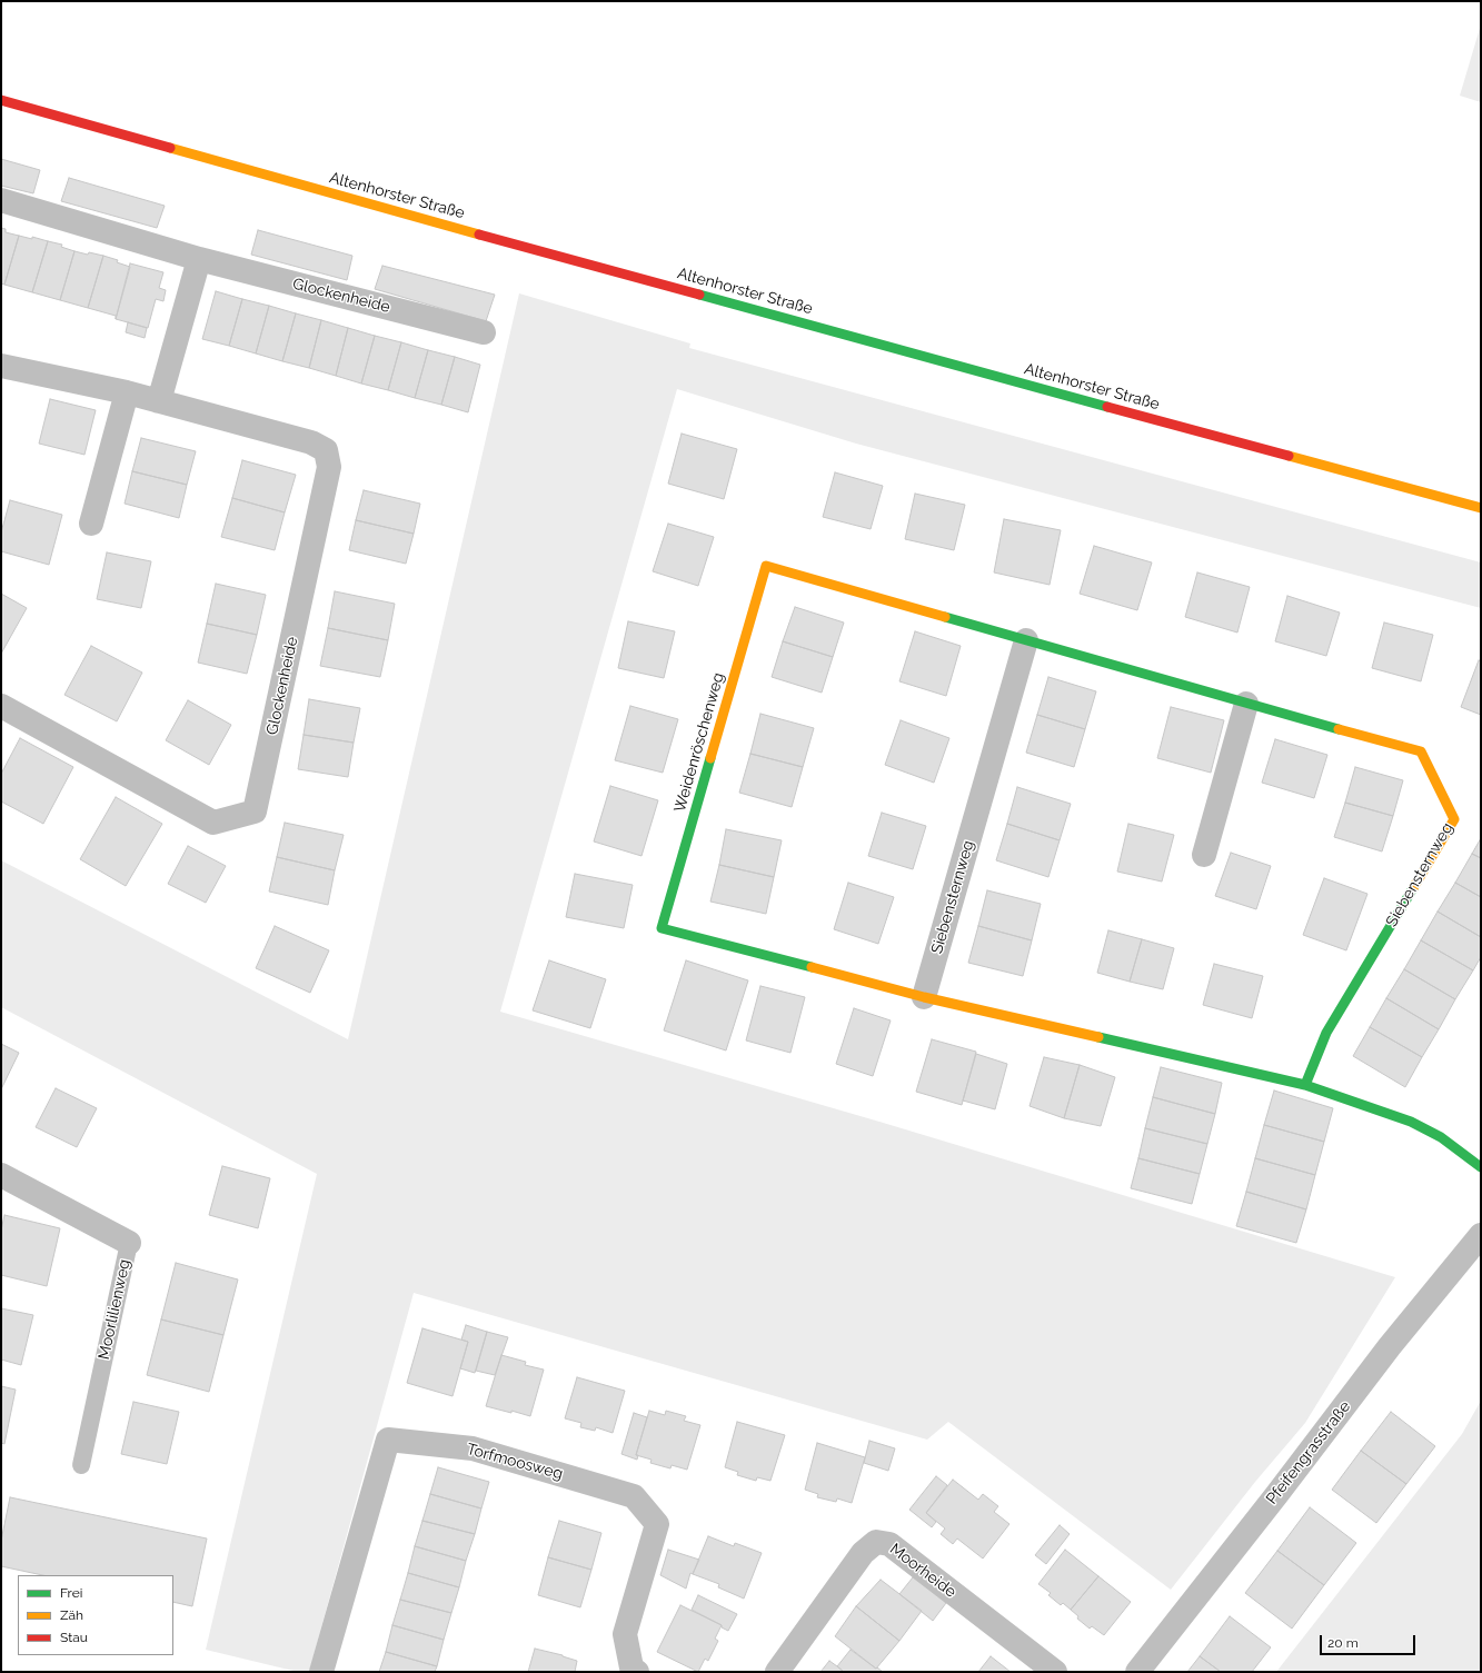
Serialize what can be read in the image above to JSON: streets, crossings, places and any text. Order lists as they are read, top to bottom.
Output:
{
  "streets": {
    "street": [
      "Altenhorster Straße",
      "Glockenheide",
      "Weidenröschenweg",
      "Siebensternweg",
      "Moorlilienweg",
      "Pfeifengrasstraße",
      "Torfmoosweg",
      "Moorheide"
    ]
  },
  "crossings": [
    ["Weidenröschenweg", "Siebensternweg"]
  ],
  "legend": ["Frei", "Zäh", "Stau"],
  "scale_bar": "20 m"
}
